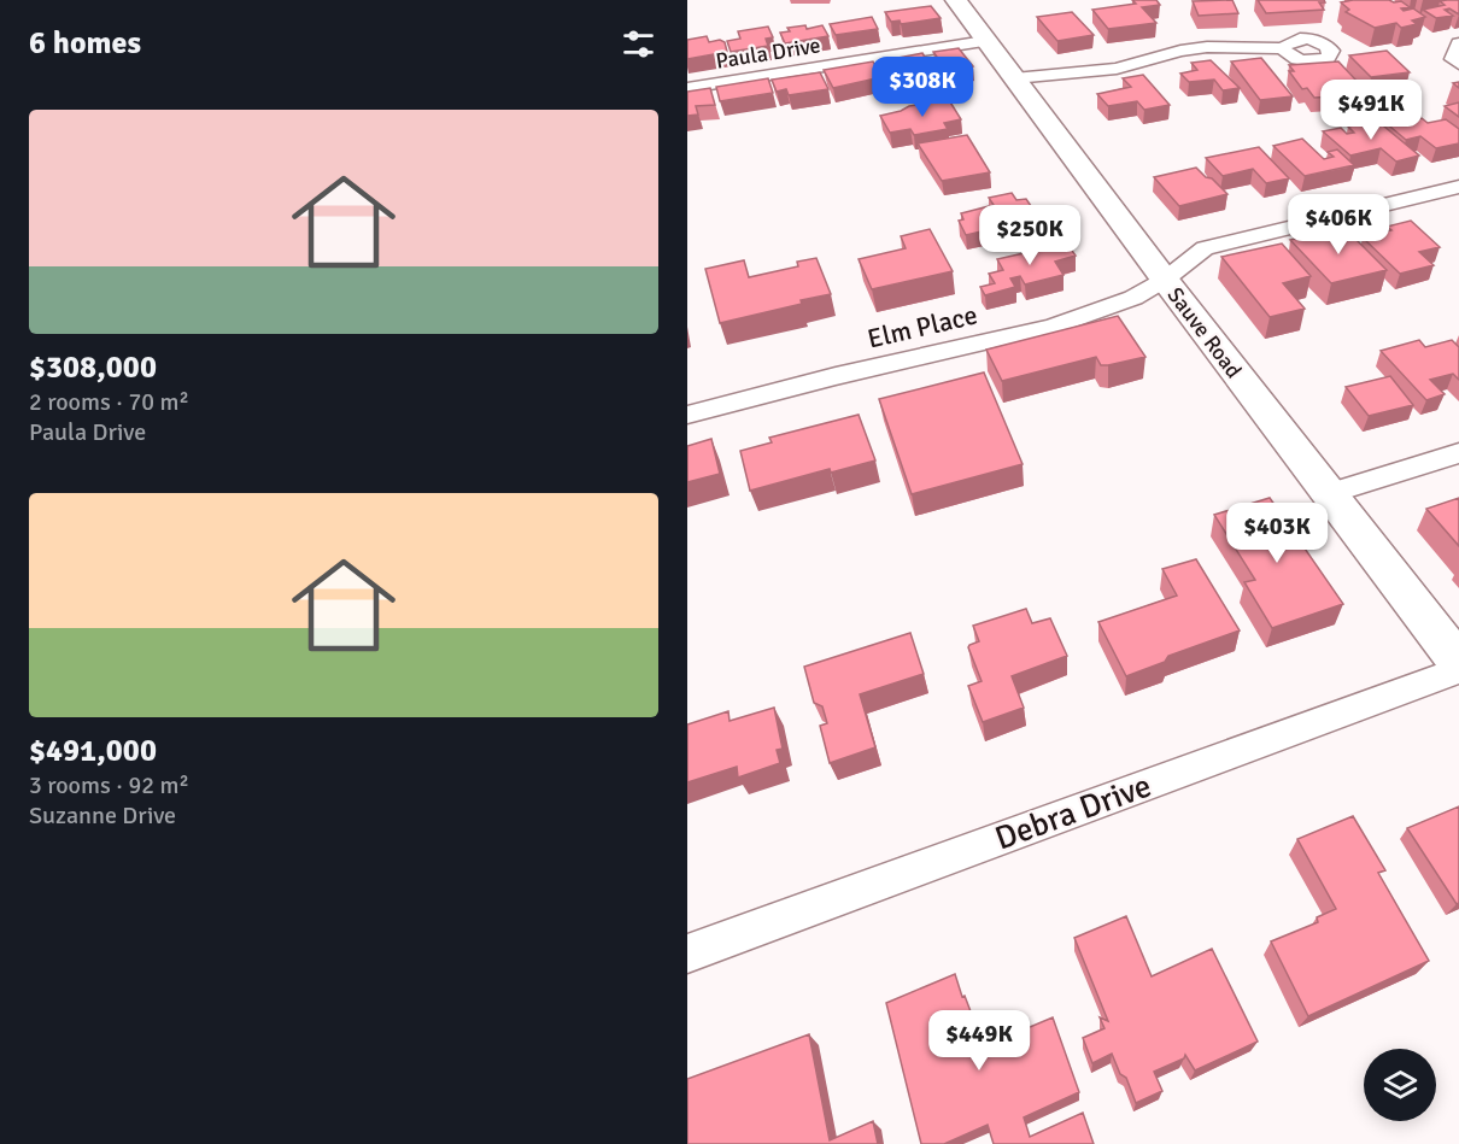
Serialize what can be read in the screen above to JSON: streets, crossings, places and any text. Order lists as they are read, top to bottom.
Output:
{
  "streets": {
    "street": [
      "Paula Drive",
      "Elm Place",
      "Sauve Road",
      "Debra Drive"
    ]
  },
  "crossings": [
    ["Paula Drive", "Sauve Road"],
    ["Elm Place", "Sauve Road"]
  ],
  "page": {
    "heading": "6 homes",
    "price": [
      "$308K",
      "$491K",
      "$406K",
      "$250K",
      "$403K",
      "$449K"
    ],
    "list": [
      {
        "name": "$308,000",
        "note": "2 rooms · 70 m² · Paula Drive"
      },
      {
        "name": "$491,000",
        "note": "3 rooms · 92 m² · Suzanne Drive"
      }
    ]
  }
}
